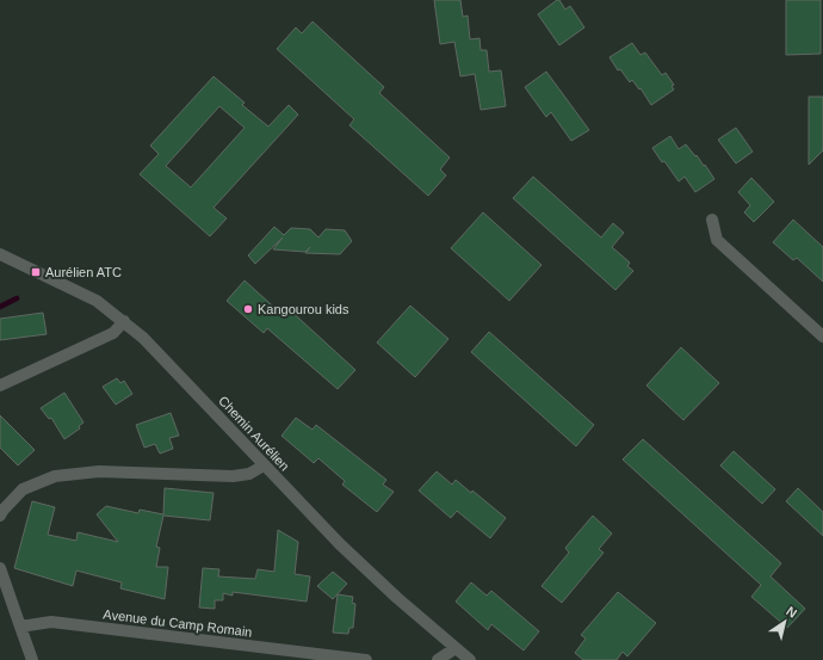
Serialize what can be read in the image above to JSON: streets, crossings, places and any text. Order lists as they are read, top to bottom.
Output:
{
  "streets": {
    "street": ["Chemin Aurélien", "Avenue du Camp Romain"]
  },
  "places": {
    "transit": ["Aurélien ATC"],
    "other": ["Kangourou kids"]
  },
  "north": "top right"
}
